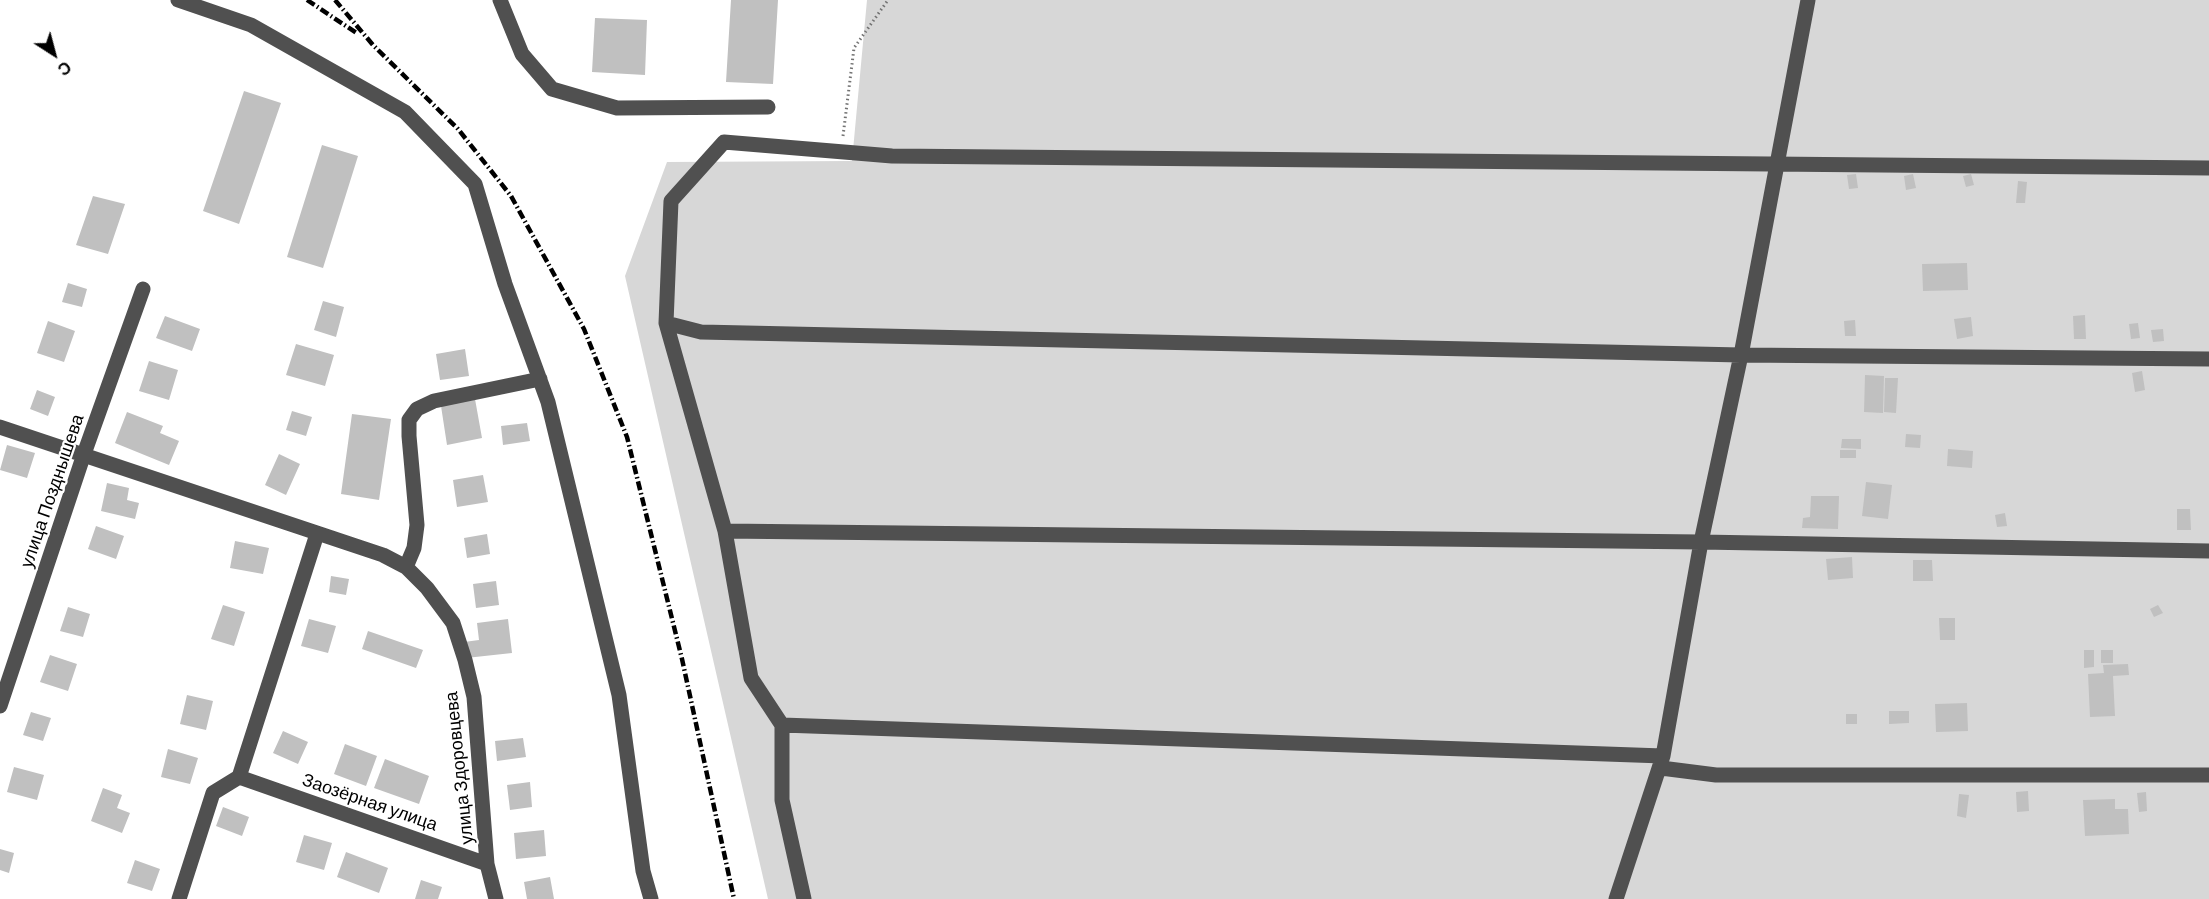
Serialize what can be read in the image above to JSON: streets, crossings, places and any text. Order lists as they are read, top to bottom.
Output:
{
  "streets": {
    "street": ["улица Позднышева", "улица Здоровцева", "Заозёрная улица"]
  },
  "crossings": [
    ["улица Позднышева", "улица Здоровцева"],
    ["улица Здоровцева", "Заозёрная улица"]
  ],
  "north": "bottom right"
}
